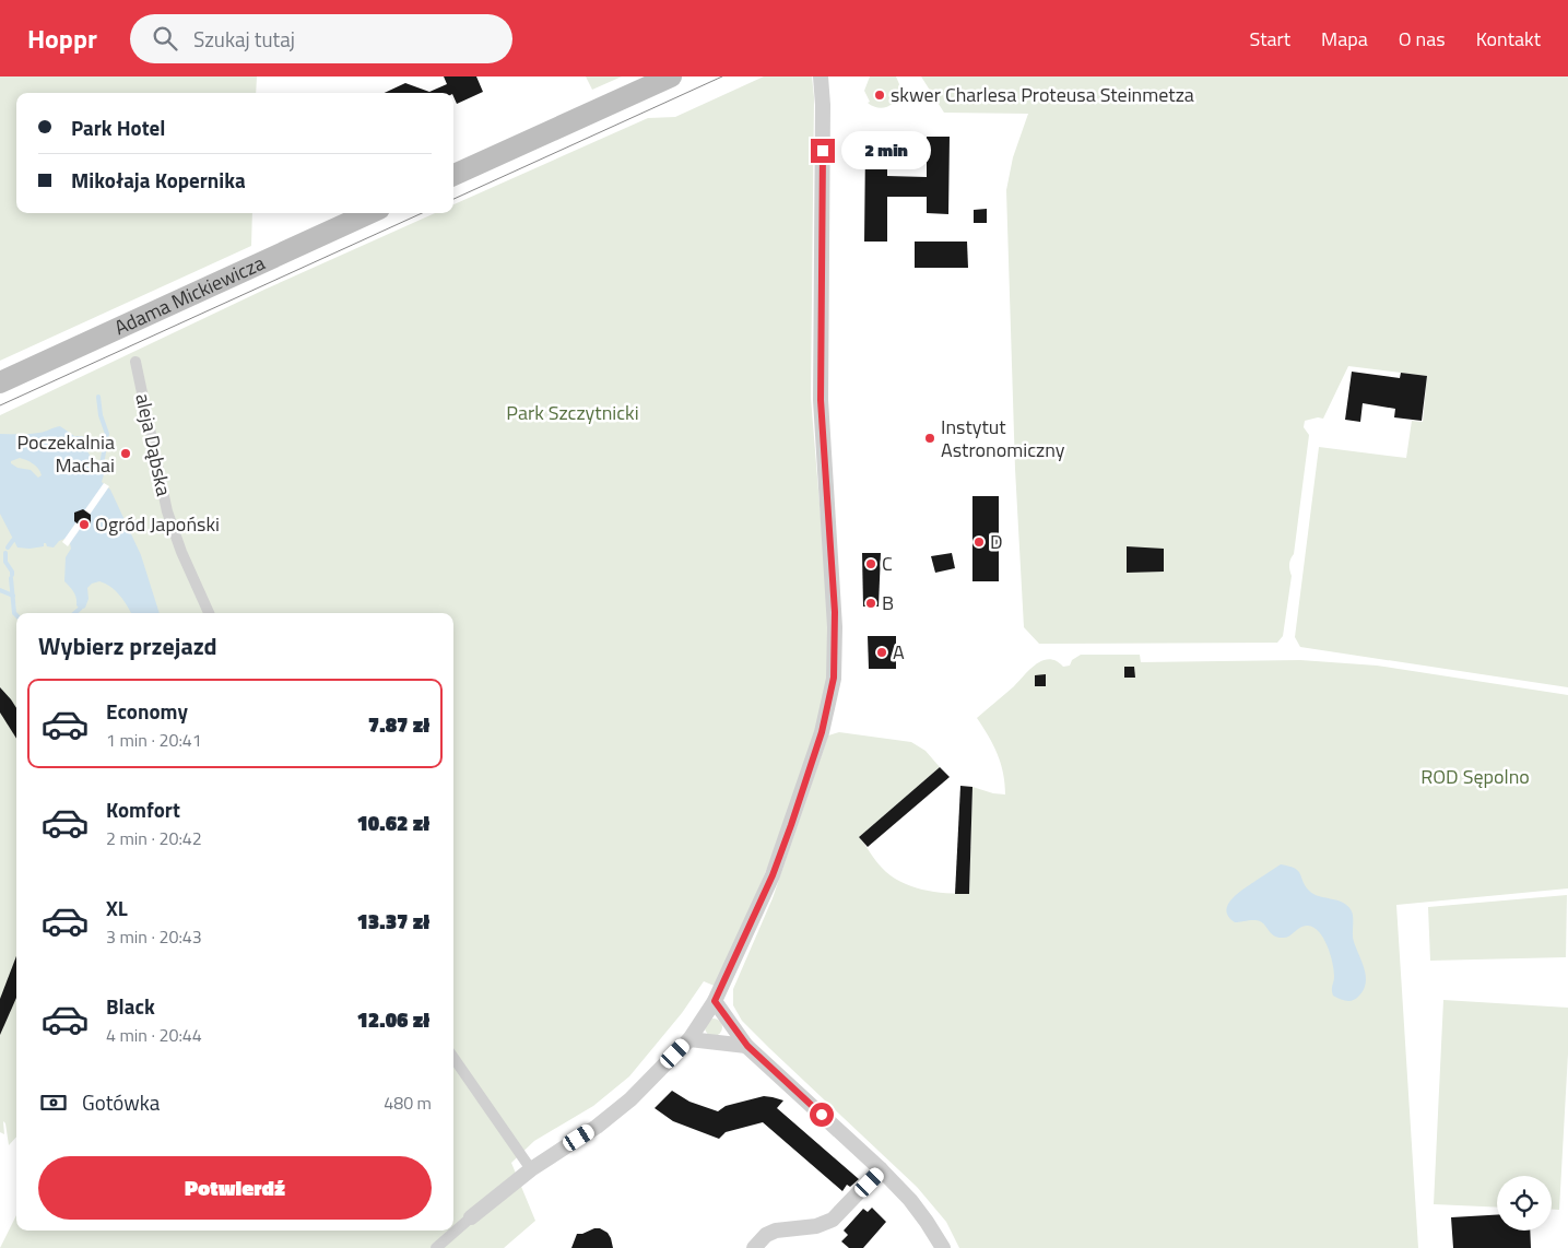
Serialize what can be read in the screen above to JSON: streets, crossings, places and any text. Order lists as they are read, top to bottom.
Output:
{
  "streets": {
    "main road": ["Adama Mickiewicza"],
    "street": ["aleja Dąbska"]
  },
  "parks": ["Park Szczytnicki", "ROD Sępolno"],
  "places": [
    "skwer Charlesa Proteusa Steinmetza",
    "Instytut Astronomiczny",
    "Poczekalnia Machai",
    "Ogród Japoński",
    "D",
    "C",
    "B",
    "A"
  ],
  "page": {
    "header": "Hoppr",
    "search": "Szukaj tutaj",
    "nav": [
      "Start",
      "Mapa",
      "O nas",
      "Kontakt"
    ],
    "banner": ["Park Hotel", "Mikołaja Kopernika"],
    "bubble": "2 min",
    "heading": "Wybierz przejazd",
    "list": [
      {
        "name": "Economy",
        "note": "1 min · 20:41",
        "value": "7.87 zł"
      },
      {
        "name": "Komfort",
        "note": "2 min · 20:42",
        "value": "10.62 zł"
      },
      {
        "name": "XL",
        "note": "3 min · 20:43",
        "value": "13.37 zł"
      },
      {
        "name": "Black",
        "note": "4 min · 20:44",
        "value": "12.06 zł"
      }
    ],
    "pay": ["Gotówka", "480 m"],
    "buttons": "Potwierdź"
  }
}
